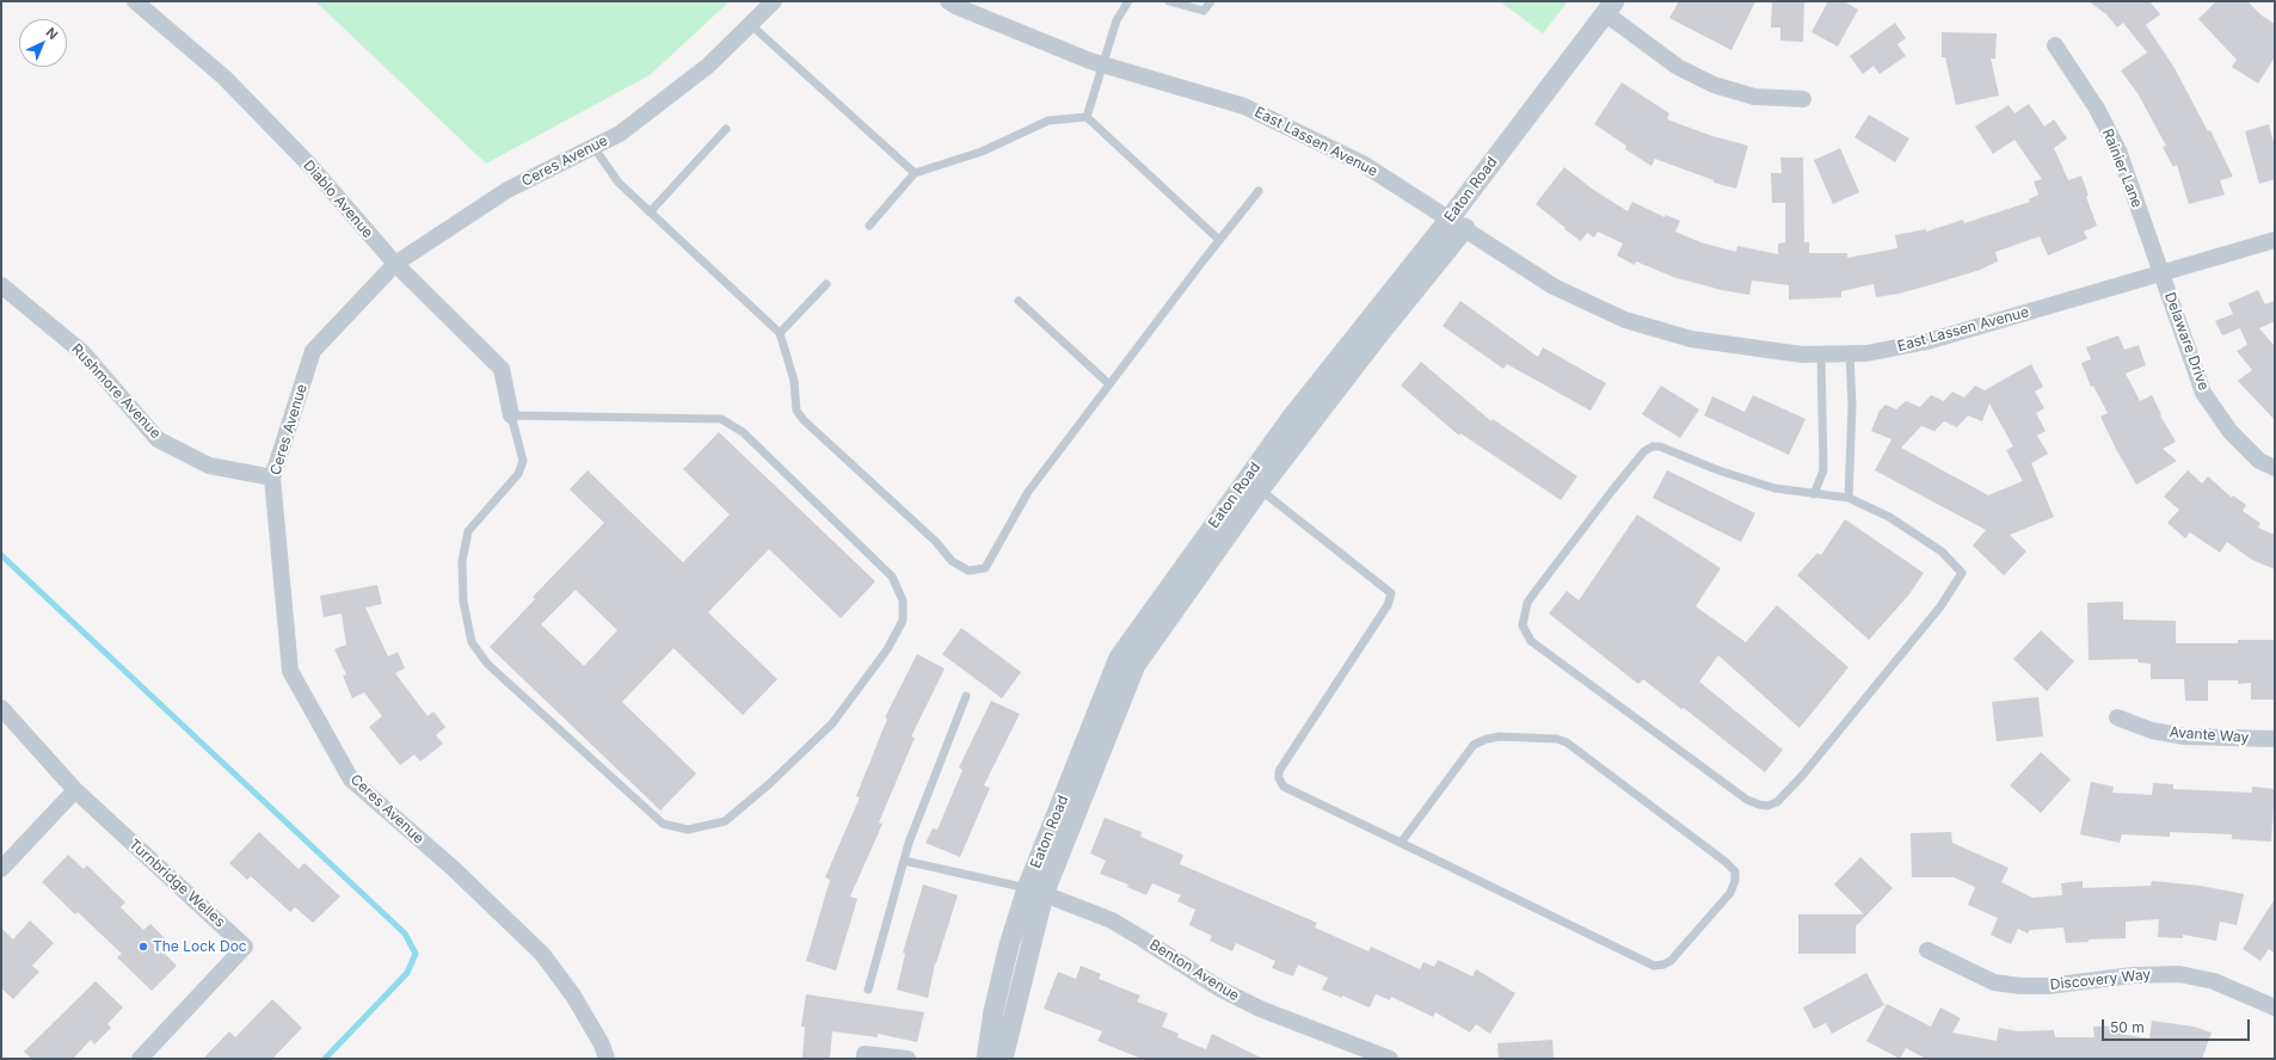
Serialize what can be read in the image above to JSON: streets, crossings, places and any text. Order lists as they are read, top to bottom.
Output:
{
  "streets": {
    "street": [
      "East Lassen Avenue",
      "Ceres Avenue",
      "Rainier Lane",
      "Eaton Road",
      "Diablo Avenue",
      "Delaware Drive",
      "Rushmore Avenue",
      "Avante Way",
      "Turnbridge Welles",
      "Benton Avenue",
      "Discovery Way"
    ]
  },
  "crossings": [
    ["East Lassen Avenue", "Rainier Lane"],
    ["East Lassen Avenue", "Eaton Road"],
    ["East Lassen Avenue", "Delaware Drive"],
    ["Ceres Avenue", "Diablo Avenue"],
    ["Ceres Avenue", "Rushmore Avenue"],
    ["Rainier Lane", "Delaware Drive"],
    ["Eaton Road", "Benton Avenue"]
  ],
  "places": ["The Lock Doc"],
  "scale_bar": "50 m",
  "north": "top right"
}
